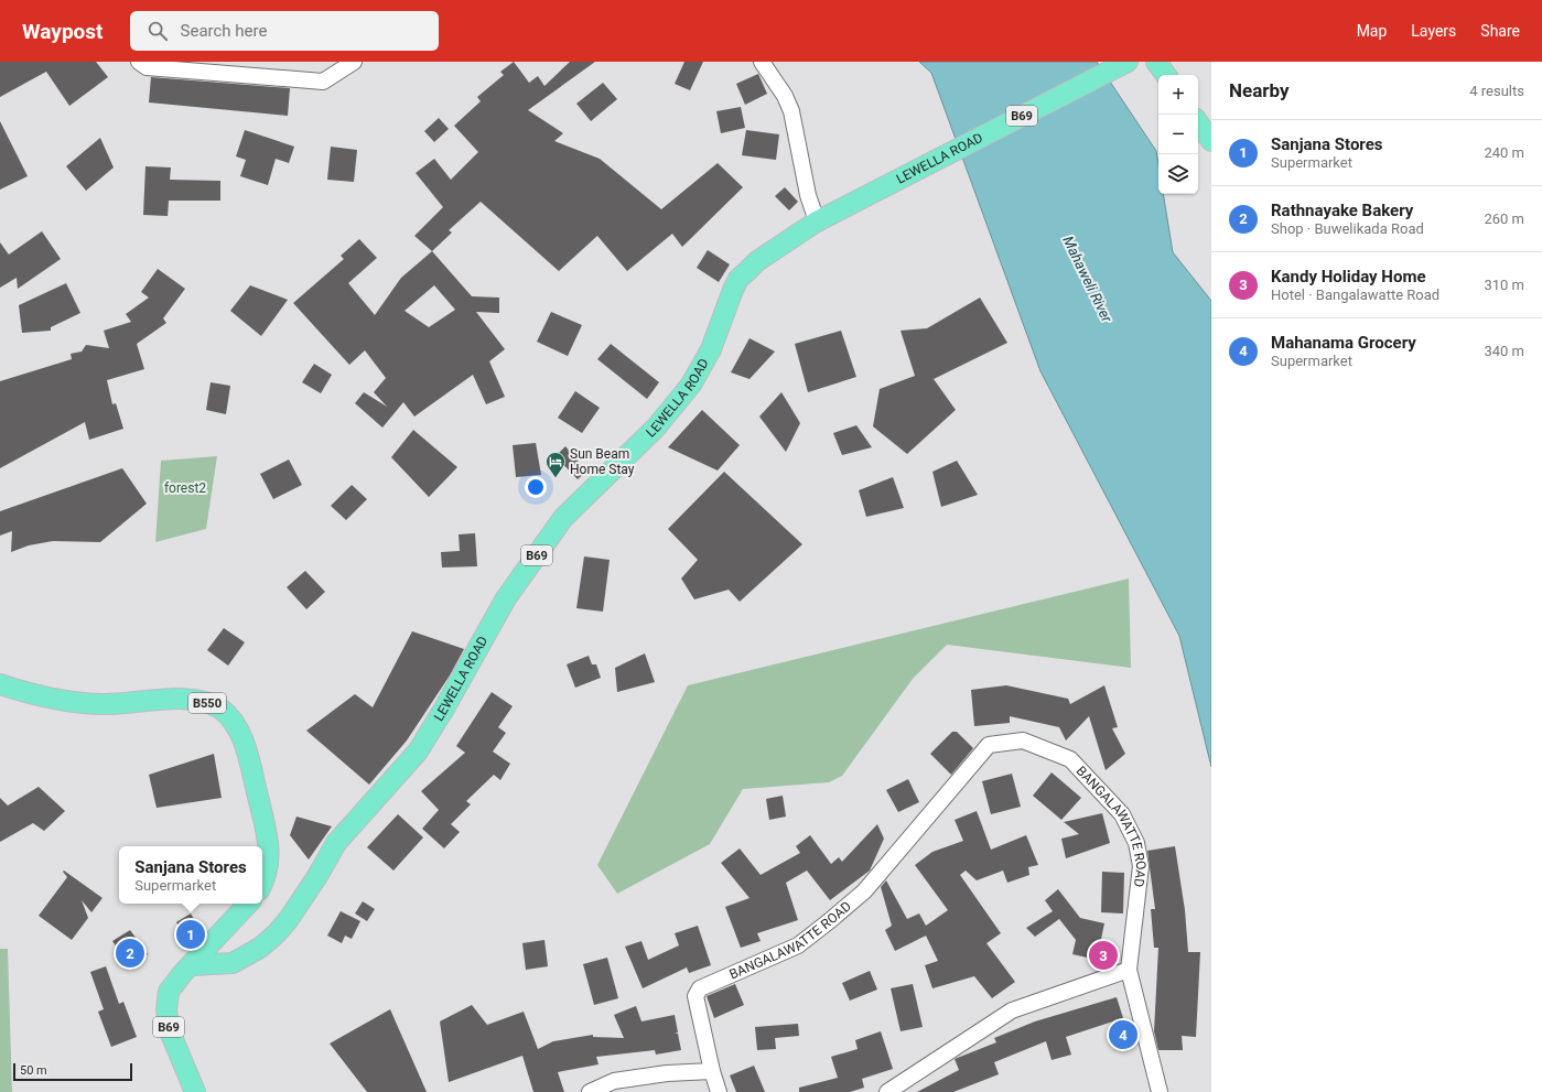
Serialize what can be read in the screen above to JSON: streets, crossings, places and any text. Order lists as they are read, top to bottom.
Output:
{
  "streets": {
    "main road": ["B69", "LEWELLA ROAD", "B550"],
    "street": ["BANGALAWATTE ROAD"]
  },
  "crossings": [
    ["B69", "LEWELLA ROAD"]
  ],
  "water": ["Mahaweli River"],
  "parks": ["forest2"],
  "places": {
    "hotel": ["Sun Beam Home Stay"]
  },
  "scale_bar": "50 m",
  "page": {
    "header": "Waypost",
    "search": "Search here",
    "nav": ["Map", "Layers", "Share"],
    "heading": ["Nearby", "4 results"],
    "map_buttons": ["+", "−"],
    "list": [
      {
        "mark": "1",
        "name": "Sanjana Stores",
        "note": "Supermarket",
        "value": "240 m"
      },
      {
        "mark": "2",
        "name": "Rathnayake Bakery",
        "note": "Shop · Buwelikada Road",
        "value": "260 m"
      },
      {
        "mark": "3",
        "name": "Kandy Holiday Home",
        "note": "Hotel · Bangalawatte Road",
        "value": "310 m"
      },
      {
        "mark": "4",
        "name": "Mahanama Grocery",
        "note": "Supermarket",
        "value": "340 m"
      }
    ],
    "popup": ["Sanjana Stores", "Supermarket"],
    "pins": [
      "1",
      "2",
      "3",
      "4"
    ],
    "scale": "50 m"
  }
}
